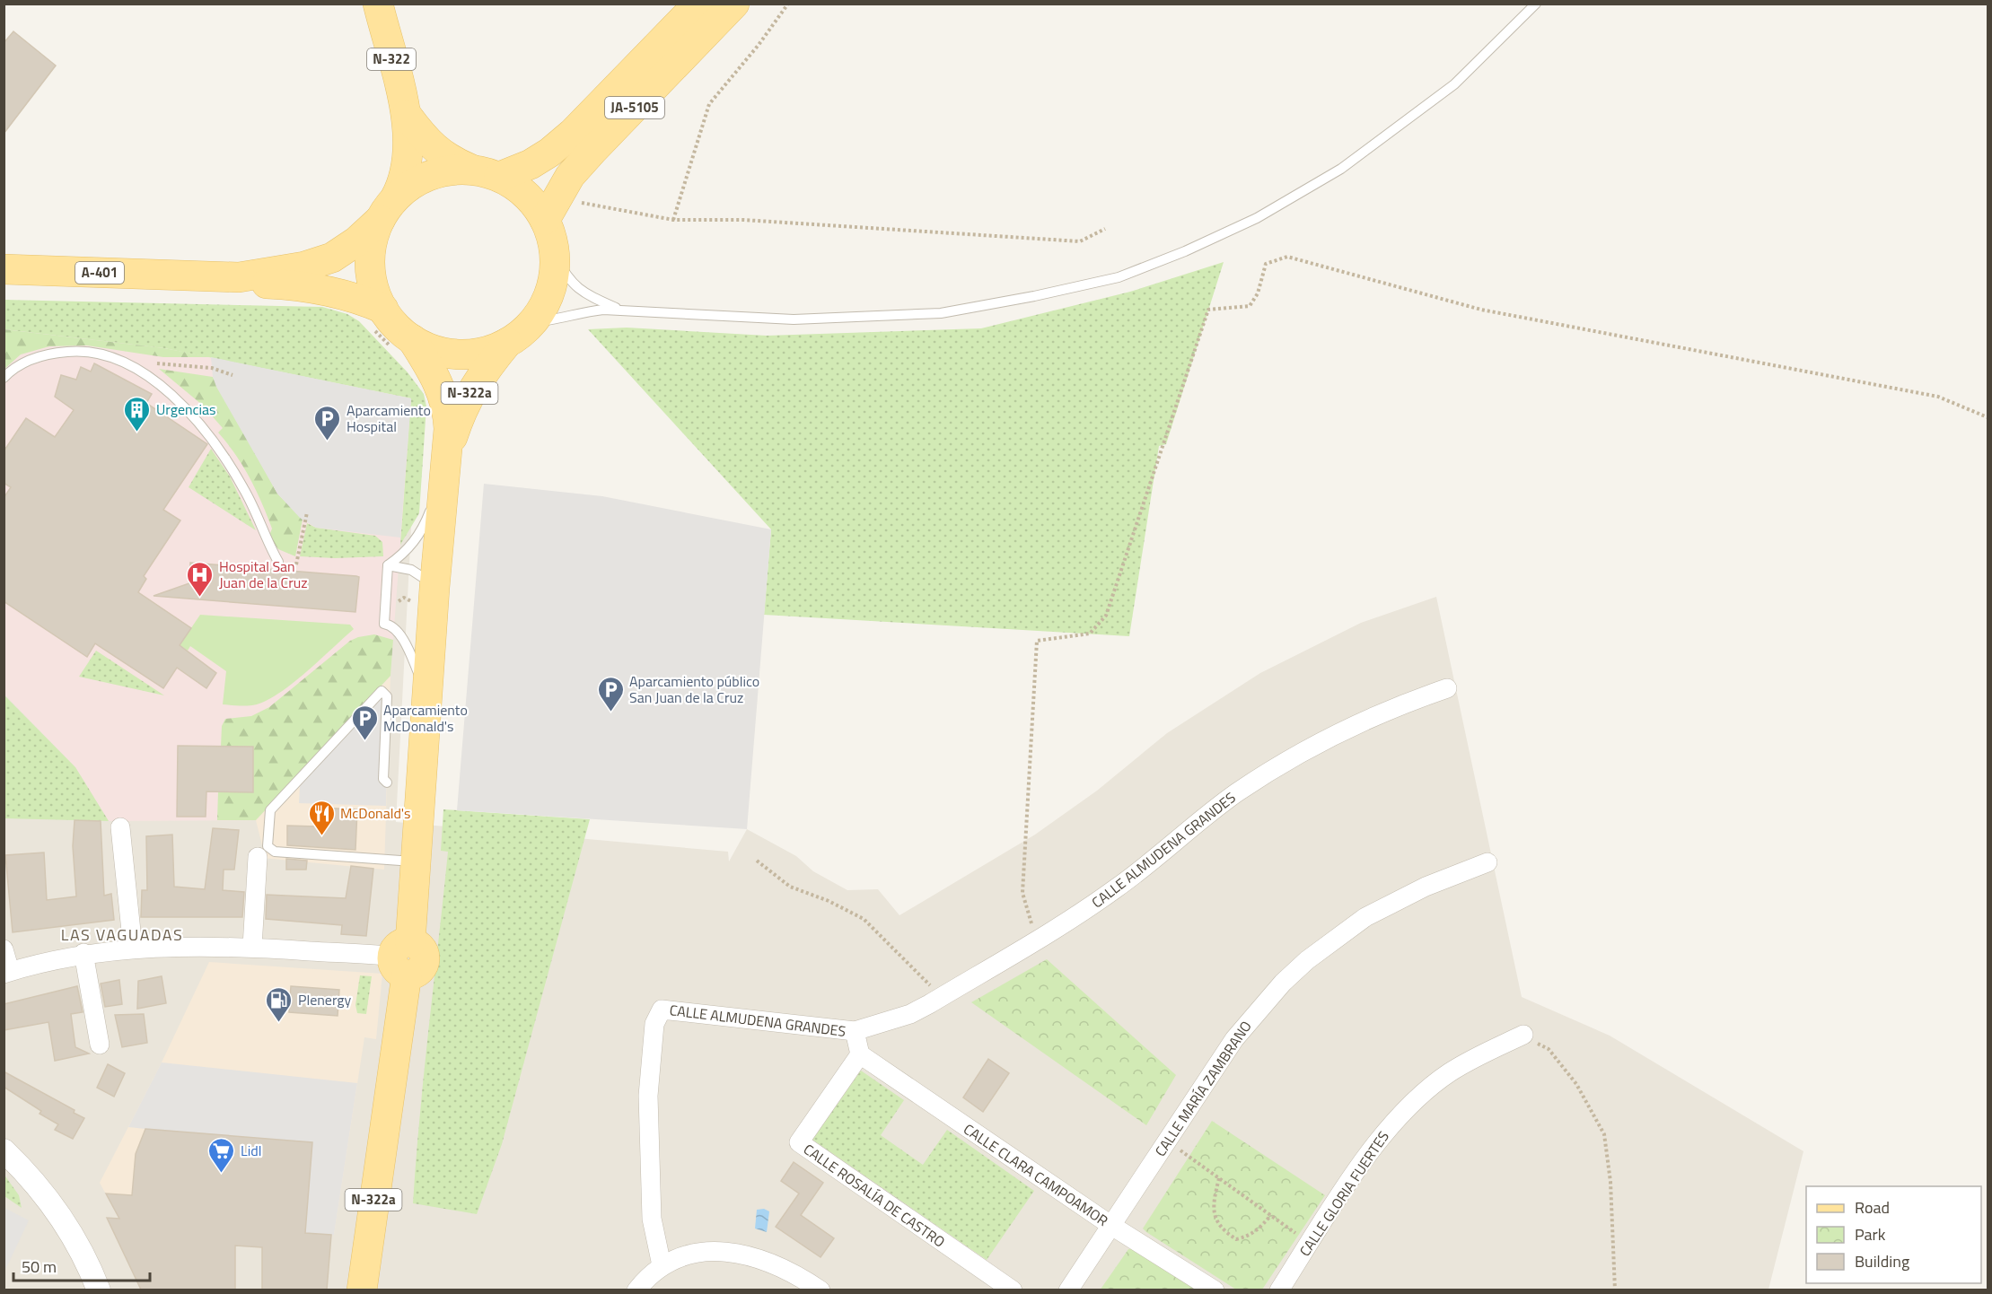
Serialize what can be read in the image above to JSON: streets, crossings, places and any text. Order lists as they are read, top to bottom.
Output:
{
  "streets": {
    "main road": [
      "N-322",
      "JA-5105",
      "A-401",
      "N-322a"
    ],
    "street": [
      "CALLE ALMUDENA GRANDES",
      "CALLE MARÍA ZAMBRANO",
      "CALLE CLARA CAMPOAMOR",
      "CALLE GLORIA FUERTES",
      "CALLE ROSALÍA DE CASTRO"
    ]
  },
  "crossings": [
    ["JA-5105", "A-401"],
    ["JA-5105", "N-322a"],
    ["A-401", "N-322a"],
    ["CALLE ALMUDENA GRANDES", "CALLE CLARA CAMPOAMOR"],
    ["CALLE ALMUDENA GRANDES", "CALLE ROSALÍA DE CASTRO"],
    ["CALLE MARÍA ZAMBRANO", "CALLE CLARA CAMPOAMOR"],
    ["CALLE CLARA CAMPOAMOR", "CALLE ROSALÍA DE CASTRO"]
  ],
  "districts": ["LAS VAGUADAS"],
  "places": {
    "building": ["Urgencias"],
    "parking": ["Aparcamiento Hospital", "Aparcamiento público San Juan de la Cruz", "Aparcamiento McDonald's"],
    "hospital": ["Hospital San Juan de la Cruz"],
    "restaurant": ["McDonald's"],
    "fuel station": ["Plenergy"],
    "supermarket": ["Lidl"]
  },
  "legend": ["Road", "Park", "Building"],
  "scale_bar": "50 m"
}
